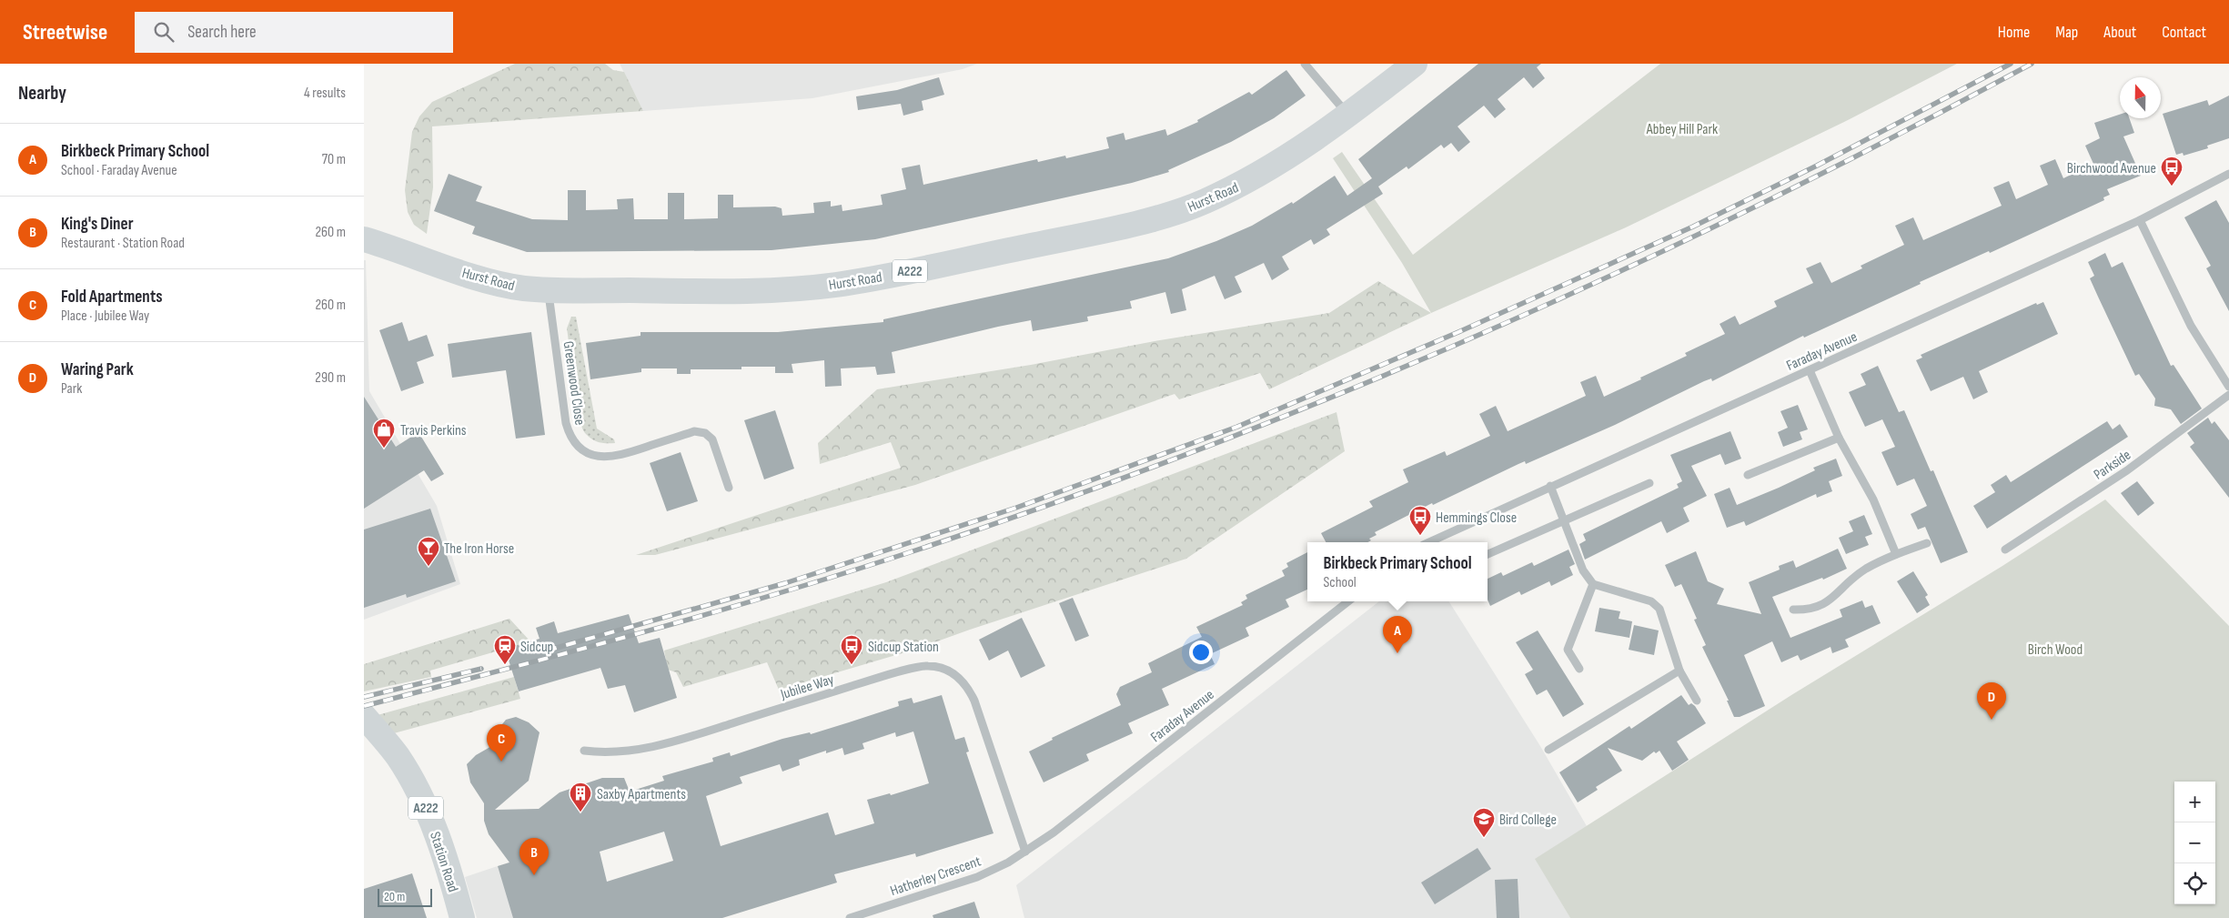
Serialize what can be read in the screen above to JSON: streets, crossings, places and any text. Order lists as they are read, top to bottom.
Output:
{
  "streets": {
    "main road": ["Hurst Road", "A222", "Station Road"],
    "street": [
      "Faraday Avenue",
      "Greenwood Close",
      "Parkside",
      "Jubilee Way",
      "Hatherley Crescent"
    ]
  },
  "crossings": [
    ["Hurst Road", "Greenwood Close"],
    ["Faraday Avenue", "Jubilee Way"],
    ["Faraday Avenue", "Hatherley Crescent"],
    ["Jubilee Way", "Hatherley Crescent"]
  ],
  "parks": ["Abbey Hill Park", "Birch Wood"],
  "places": {
    "bus stop": ["Birchwood Avenue", "Hemmings Close", "Sidcup Station"],
    "shop": ["Travis Perkins"],
    "bar": ["The Iron Horse"],
    "station": ["Sidcup"],
    "building": ["Saxby Apartments"],
    "school or university": ["Bird College"]
  },
  "scale_bar": "20 m",
  "north": "top",
  "page": {
    "header": "Streetwise",
    "search": "Search here",
    "nav": [
      "Home",
      "Map",
      "About",
      "Contact"
    ],
    "heading": ["Nearby", "4 results"],
    "list": [
      {
        "mark": "A",
        "name": "Birkbeck Primary School",
        "note": "School · Faraday Avenue",
        "value": "70 m"
      },
      {
        "mark": "B",
        "name": "King's Diner",
        "note": "Restaurant · Station Road",
        "value": "260 m"
      },
      {
        "mark": "C",
        "name": "Fold Apartments",
        "note": "Place · Jubilee Way",
        "value": "260 m"
      },
      {
        "mark": "D",
        "name": "Waring Park",
        "note": "Park",
        "value": "290 m"
      }
    ],
    "popup": ["Birkbeck Primary School", "School"],
    "pins": [
      "A",
      "D",
      "C",
      "B"
    ],
    "map_buttons": ["+", "−"],
    "scale": "20 m"
  }
}
